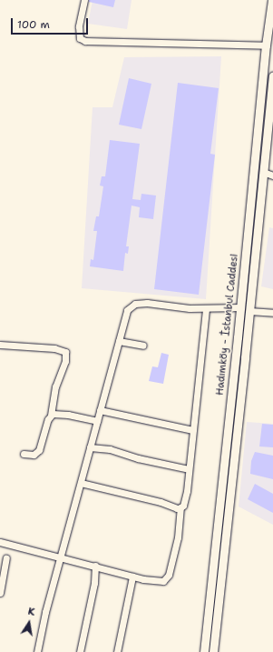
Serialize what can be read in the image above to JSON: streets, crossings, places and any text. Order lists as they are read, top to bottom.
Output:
{
  "streets": {
    "main road": ["Hadımköy - İstanbul Caddesi"]
  },
  "scale_bar": "100 m",
  "north": "top"
}
